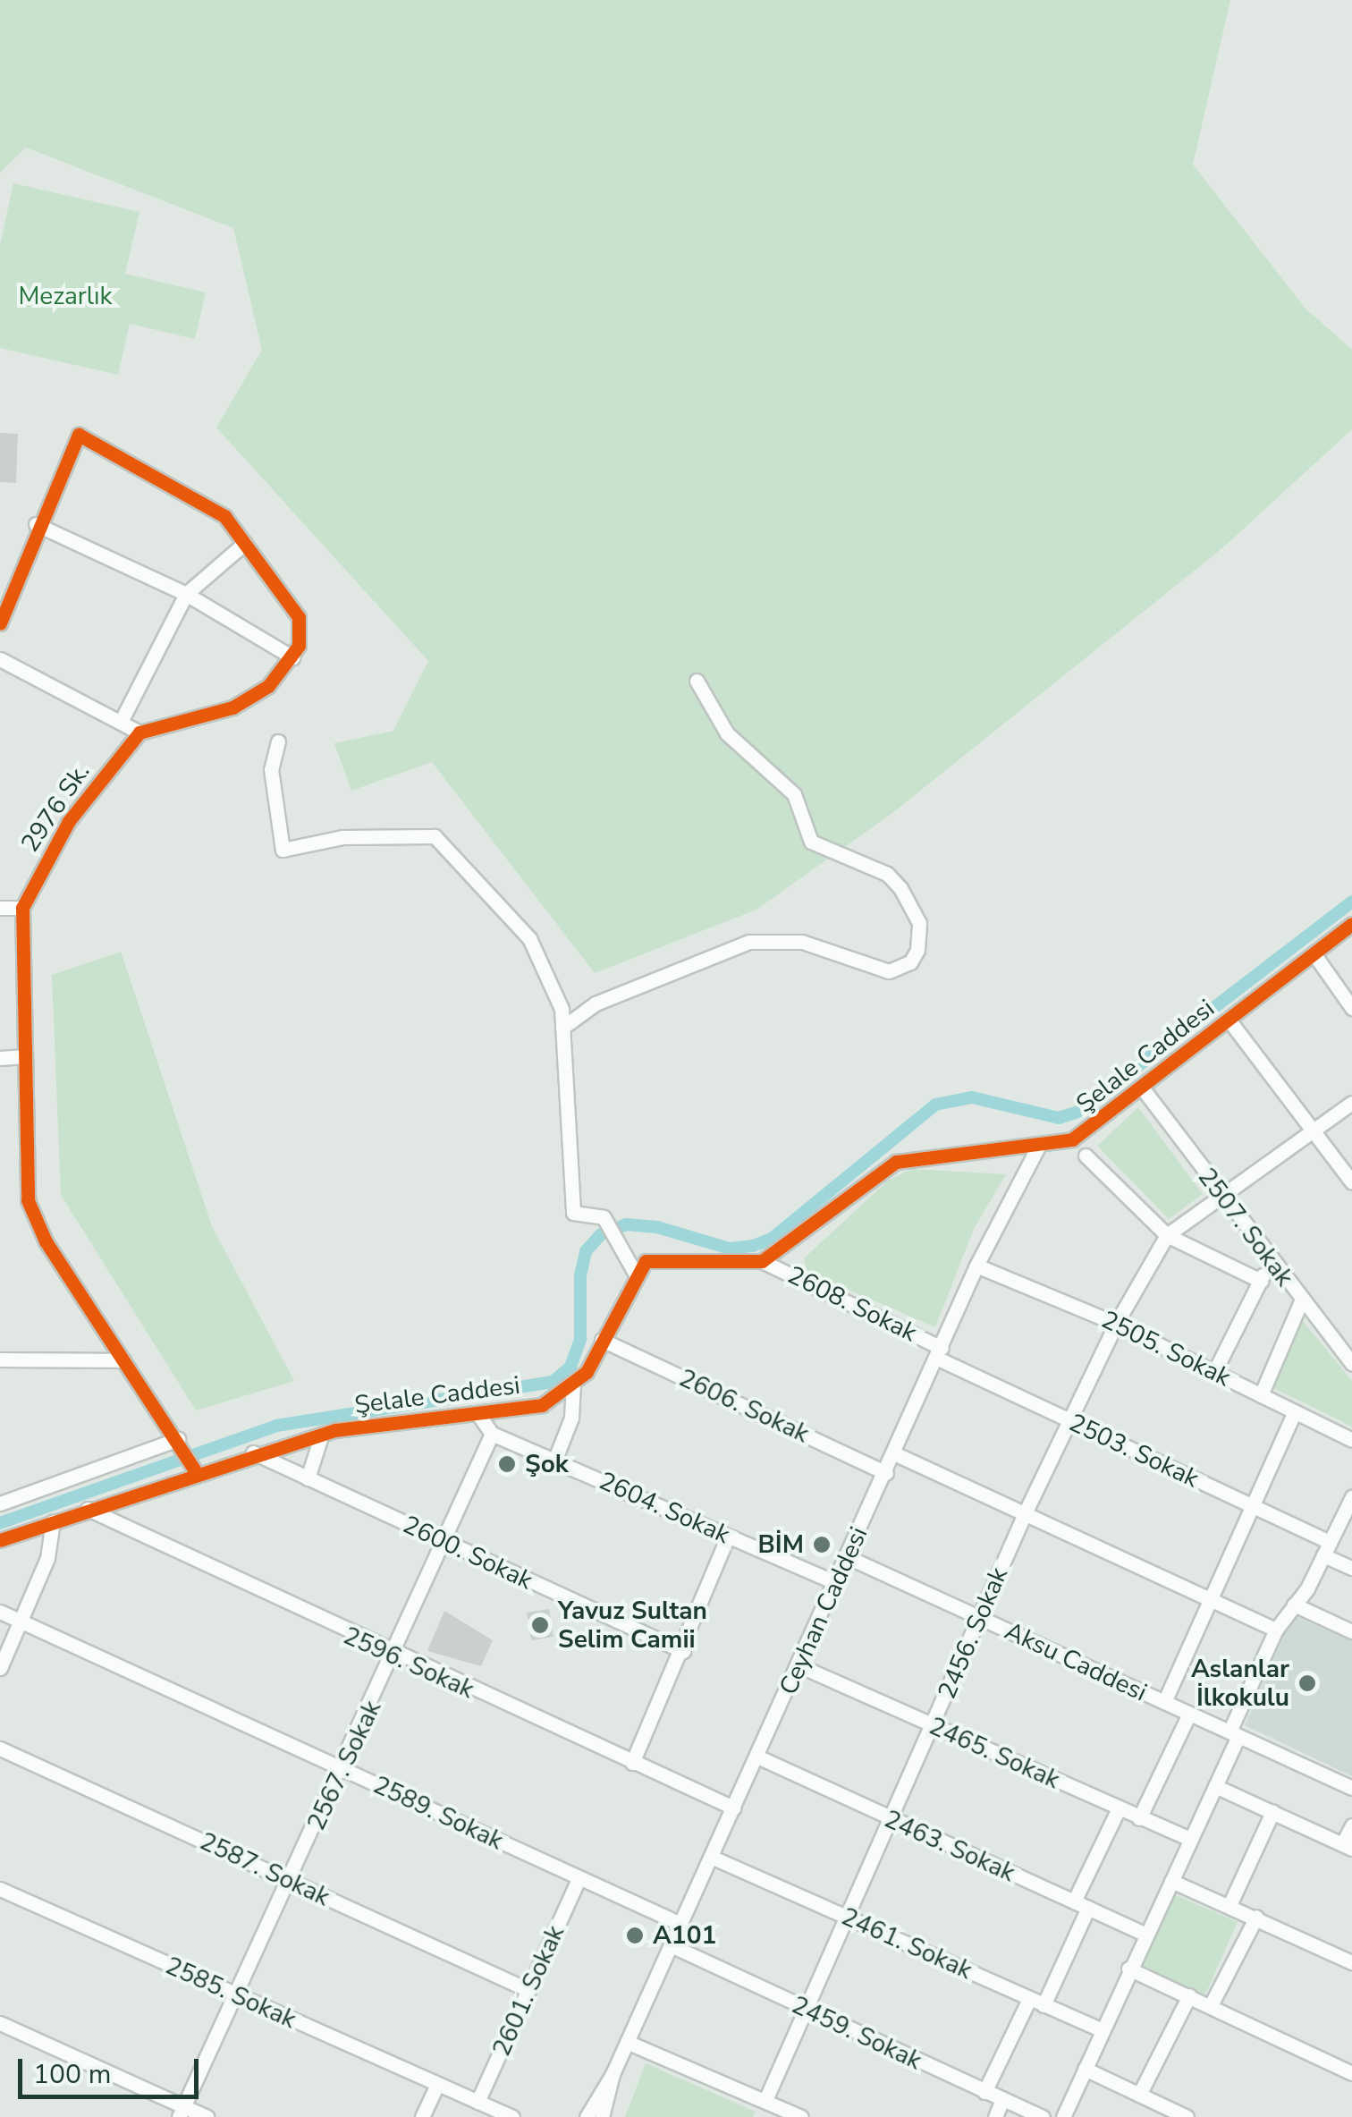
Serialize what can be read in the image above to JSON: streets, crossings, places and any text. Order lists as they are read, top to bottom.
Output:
{
  "streets": {
    "street": [
      "2976 Sk.",
      "Şelale Caddesi",
      "2507. Sokak",
      "2608. Sokak",
      "2505. Sokak",
      "2606. Sokak",
      "2503. Sokak",
      "2604. Sokak",
      "2600. Sokak",
      "Ceyhan Caddesi",
      "2456. Sokak",
      "Aksu Caddesi",
      "2596. Sokak",
      "2465. Sokak",
      "2567. Sokak",
      "2589. Sokak",
      "2463. Sokak",
      "2587. Sokak",
      "2461. Sokak",
      "2601. Sokak",
      "2585. Sokak",
      "2459. Sokak"
    ]
  },
  "crossings": [
    ["2976 Sk.", "Şelale Caddesi"],
    ["Şelale Caddesi", "2507. Sokak"],
    ["Şelale Caddesi", "2608. Sokak"],
    ["Şelale Caddesi", "2600. Sokak"],
    ["Şelale Caddesi", "Ceyhan Caddesi"],
    ["Şelale Caddesi", "2596. Sokak"],
    ["2507. Sokak", "2456. Sokak"],
    ["2608. Sokak", "2503. Sokak"],
    ["2608. Sokak", "Ceyhan Caddesi"],
    ["2505. Sokak", "Ceyhan Caddesi"],
    ["2505. Sokak", "2456. Sokak"],
    ["2606. Sokak", "Ceyhan Caddesi"],
    ["2503. Sokak", "Ceyhan Caddesi"],
    ["2503. Sokak", "2456. Sokak"],
    ["2604. Sokak", "Ceyhan Caddesi"],
    ["2604. Sokak", "2567. Sokak"],
    ["2600. Sokak", "2567. Sokak"],
    ["Ceyhan Caddesi", "Aksu Caddesi"],
    ["Ceyhan Caddesi", "2596. Sokak"],
    ["Ceyhan Caddesi", "2465. Sokak"],
    ["Ceyhan Caddesi", "2589. Sokak"],
    ["Ceyhan Caddesi", "2463. Sokak"],
    ["Ceyhan Caddesi", "2461. Sokak"],
    ["Ceyhan Caddesi", "2459. Sokak"],
    ["2456. Sokak", "Aksu Caddesi"],
    ["2456. Sokak", "2465. Sokak"],
    ["2456. Sokak", "2463. Sokak"],
    ["2456. Sokak", "2461. Sokak"],
    ["2456. Sokak", "2459. Sokak"],
    ["2596. Sokak", "2567. Sokak"],
    ["2567. Sokak", "2589. Sokak"],
    ["2567. Sokak", "2587. Sokak"],
    ["2567. Sokak", "2585. Sokak"],
    ["2589. Sokak", "2601. Sokak"],
    ["2587. Sokak", "2601. Sokak"],
    ["2601. Sokak", "2585. Sokak"]
  ],
  "parks": ["Mezarlık"],
  "places": [
    "Şok",
    "BİM",
    "Yavuz Sultan Selim Camii",
    "Aslanlar İlkokulu",
    "A101"
  ],
  "scale_bar": "100 m"
}
